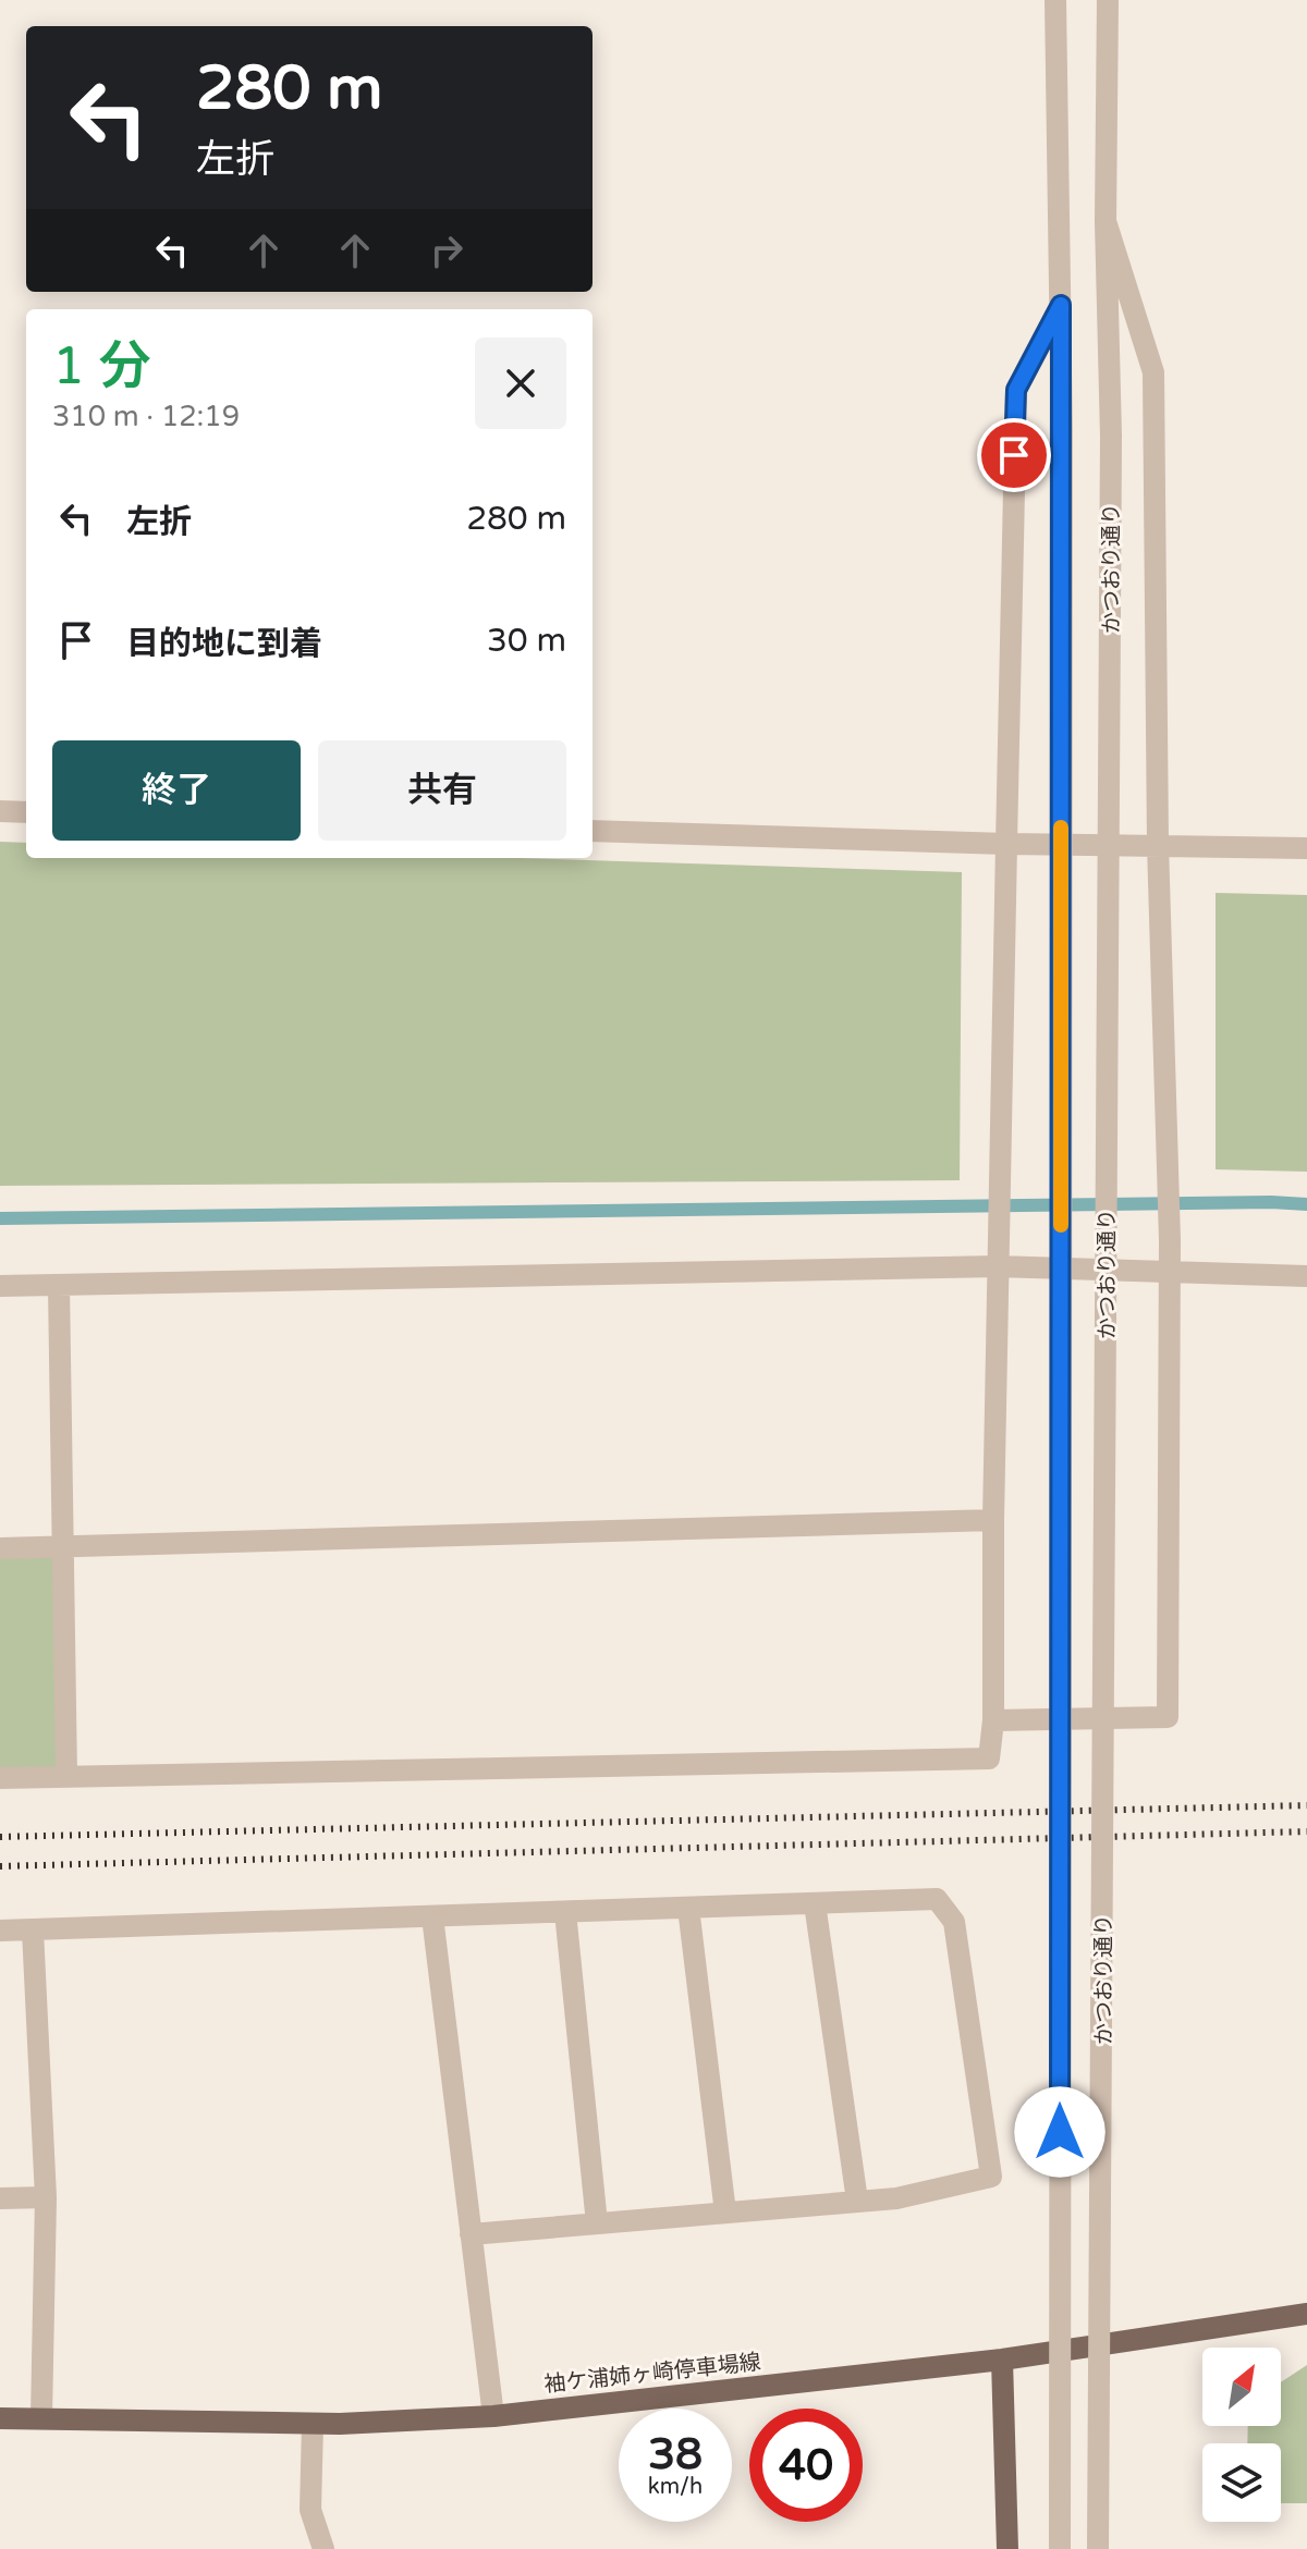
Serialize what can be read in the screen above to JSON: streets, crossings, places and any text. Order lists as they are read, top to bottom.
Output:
{
  "streets": {
    "main road": ["袖ケ浦姉ヶ崎停車場線"],
    "street": ["かつおり通り"]
  },
  "north": "top right",
  "page": {
    "turn": ["280 m", "左折"],
    "heading": ["1 分", "310 m · 12:19"],
    "list": [
      {
        "name": "左折",
        "value": "280 m"
      },
      {
        "name": "目的地に到着",
        "value": "30 m"
      }
    ],
    "buttons": ["終了", "共有"],
    "speed": "38 km/h",
    "limit": "40"
  }
}
